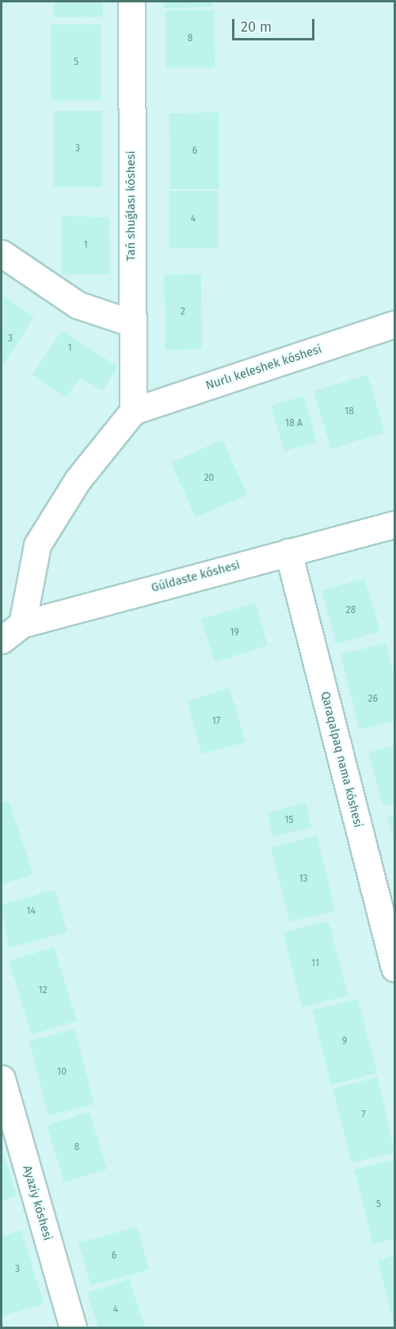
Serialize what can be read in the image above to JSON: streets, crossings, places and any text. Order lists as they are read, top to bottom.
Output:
{
  "streets": {
    "street": [
      "Tań shuǵlası kóshesi",
      "Nurlı keleshek kóshesi",
      "Gúldaste kóshesi",
      "Qaraqalpaq nama kóshesi",
      "Ayaziy kóshesi"
    ]
  },
  "crossings": [
    ["Tań shuǵlası kóshesi", "Nurlı keleshek kóshesi"],
    ["Gúldaste kóshesi", "Qaraqalpaq nama kóshesi"]
  ],
  "house_numbers": [
    "8",
    "5",
    "3",
    "6",
    "4",
    "1",
    "2",
    "3",
    "1",
    "18",
    "18 А",
    "20",
    "28",
    "19",
    "26",
    "17",
    "15",
    "13",
    "14",
    "11",
    "12",
    "9",
    "10",
    "7",
    "8",
    "5",
    "6",
    "3",
    "4"
  ],
  "scale_bar": "20 m"
}
